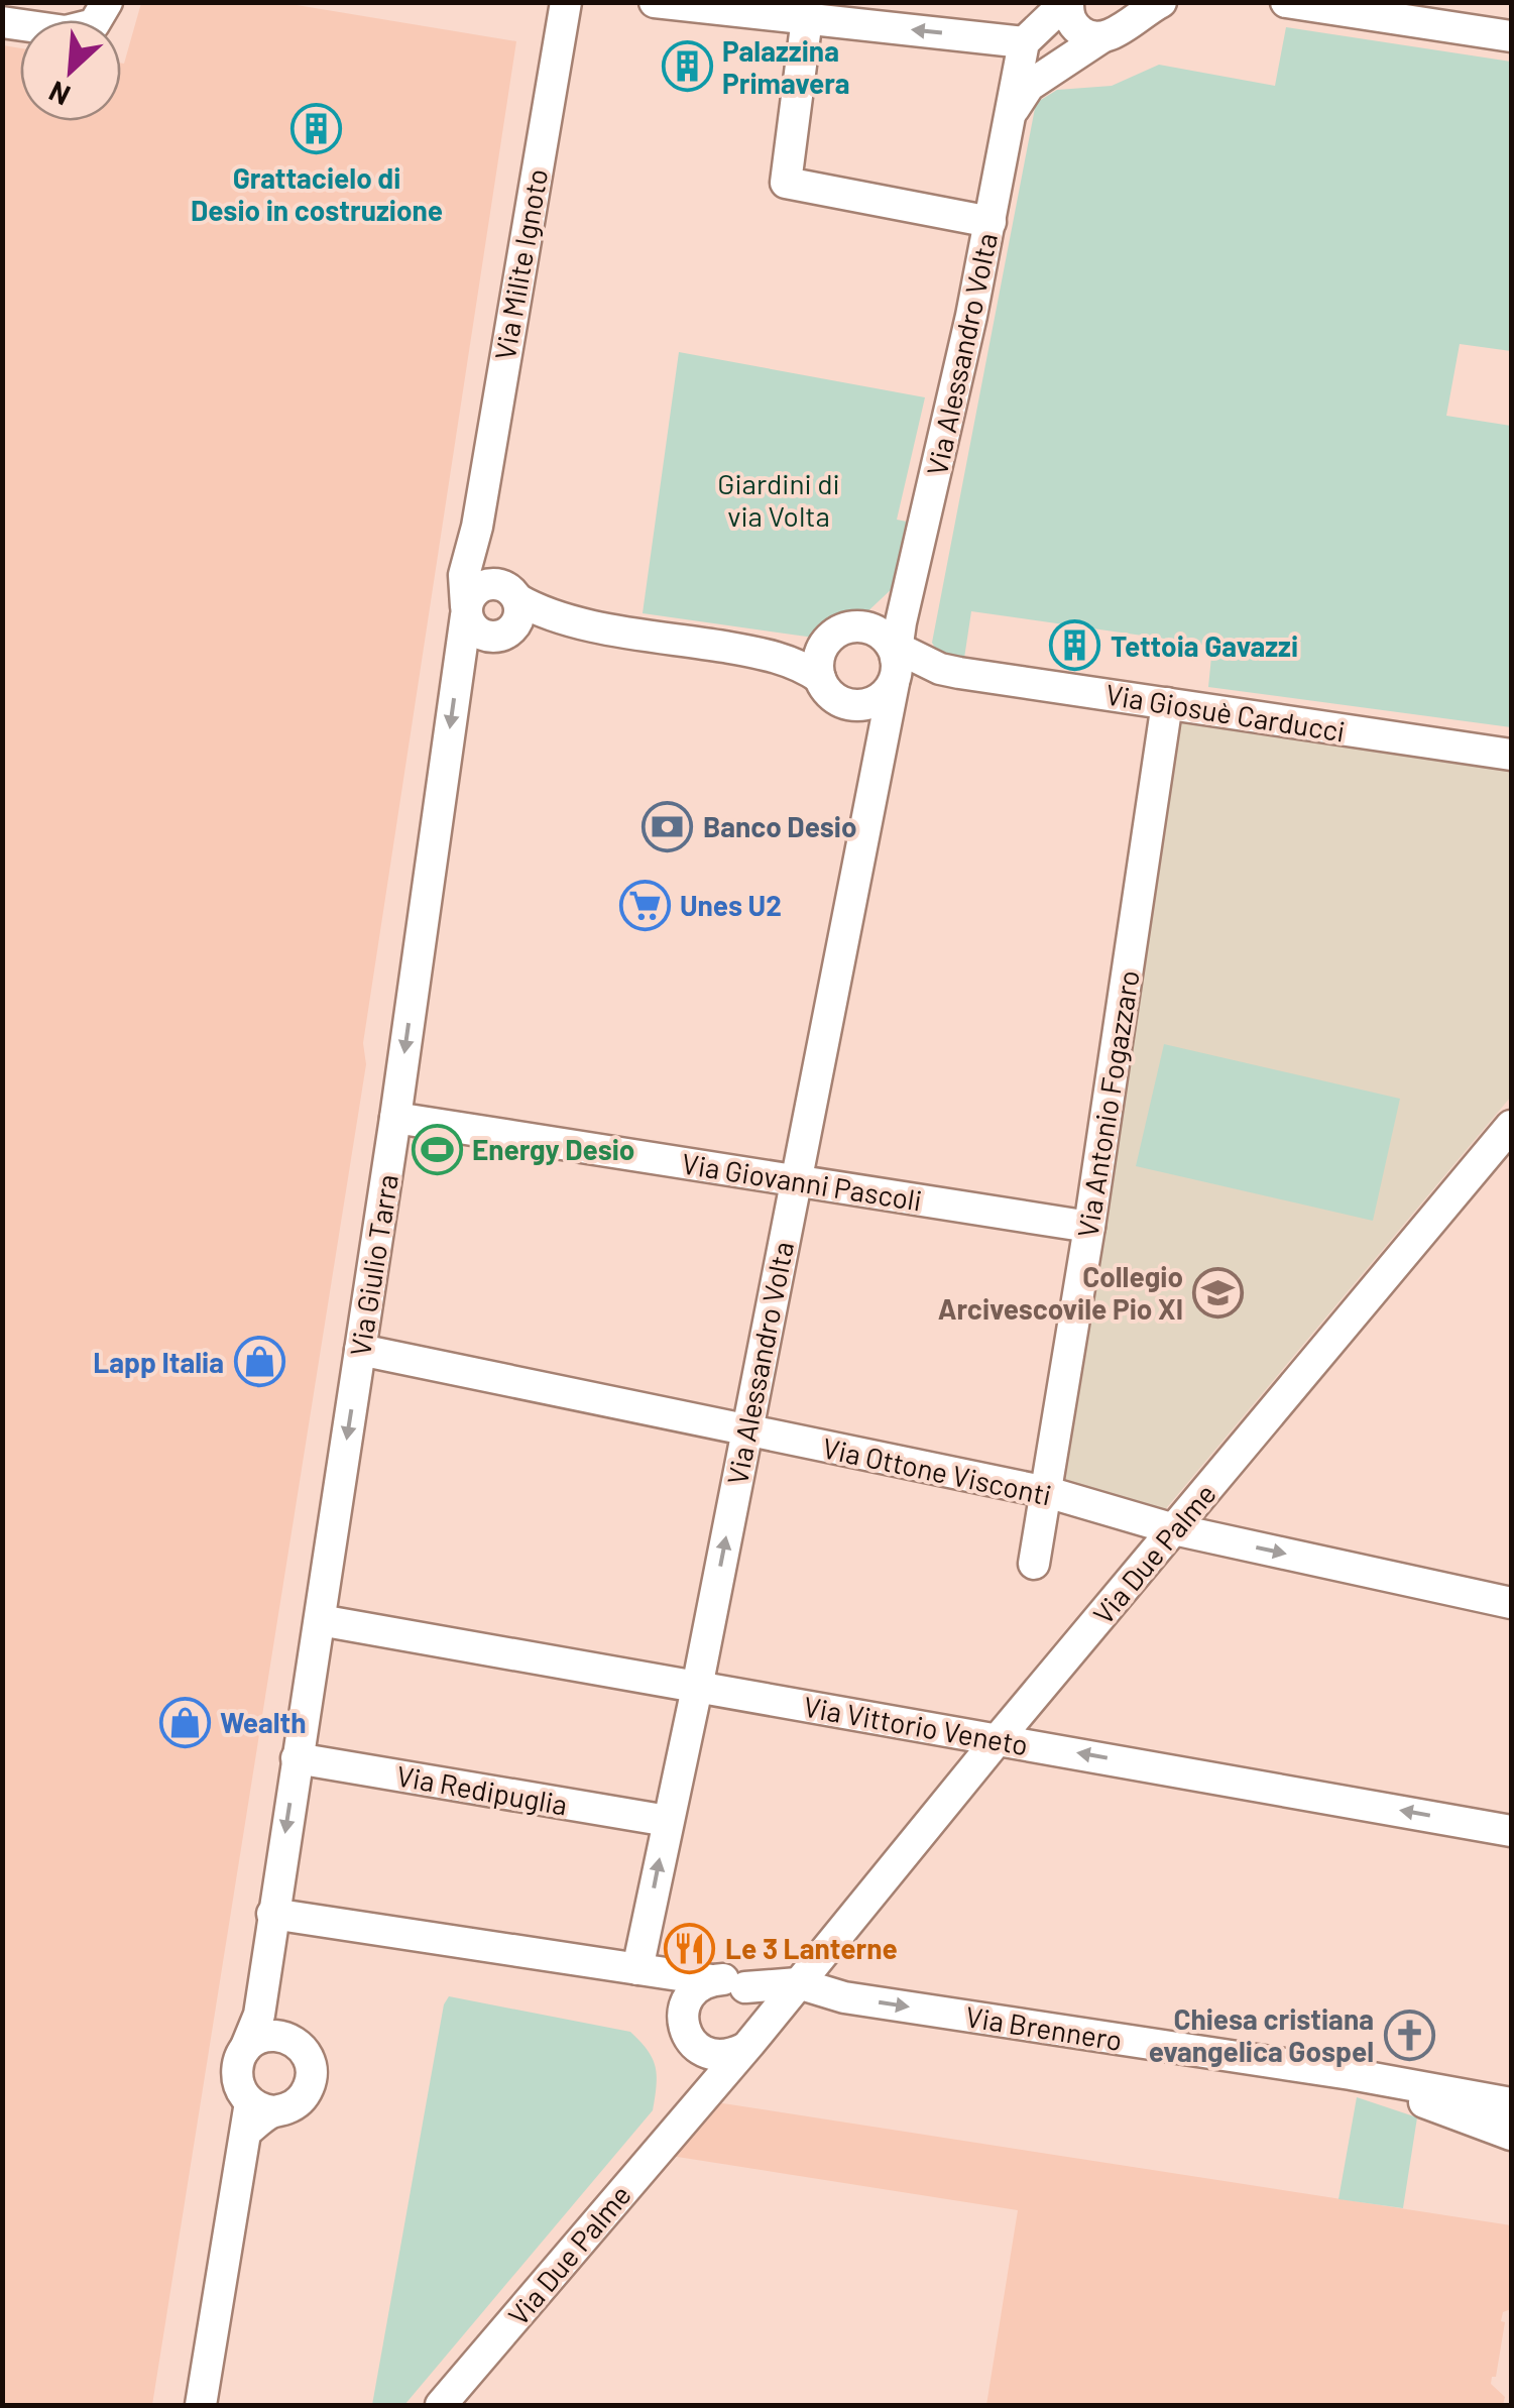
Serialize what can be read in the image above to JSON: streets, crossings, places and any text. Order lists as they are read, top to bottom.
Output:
{
  "streets": {
    "street": [
      "Via Milite Ignoto",
      "Via Alessandro Volta",
      "Via Giosuè Carducci",
      "Via Antonio Fogazzaro",
      "Via Giovanni Pascoli",
      "Via Giulio Tarra",
      "Via Ottone Visconti",
      "Via Due Palme",
      "Via Vittorio Veneto",
      "Via Redipuglia",
      "Via Brennero"
    ]
  },
  "crossings": [
    ["Via Milite Ignoto", "Via Giulio Tarra"],
    ["Via Alessandro Volta", "Via Giosuè Carducci"],
    ["Via Alessandro Volta", "Via Giovanni Pascoli"],
    ["Via Alessandro Volta", "Via Ottone Visconti"],
    ["Via Alessandro Volta", "Via Vittorio Veneto"],
    ["Via Alessandro Volta", "Via Redipuglia"],
    ["Via Giosuè Carducci", "Via Antonio Fogazzaro"],
    ["Via Antonio Fogazzaro", "Via Giovanni Pascoli"],
    ["Via Antonio Fogazzaro", "Via Ottone Visconti"],
    ["Via Giovanni Pascoli", "Via Giulio Tarra"],
    ["Via Giulio Tarra", "Via Ottone Visconti"],
    ["Via Giulio Tarra", "Via Vittorio Veneto"],
    ["Via Giulio Tarra", "Via Redipuglia"],
    ["Via Ottone Visconti", "Via Due Palme"],
    ["Via Due Palme", "Via Vittorio Veneto"],
    ["Via Due Palme", "Via Brennero"]
  ],
  "one_way": ["Via Giulio Tarra", "Via Vittorio Veneto", "Via Brennero"],
  "parks": ["Giardini di via Volta"],
  "places": {
    "building": ["Palazzina Primavera", "Grattacielo di Desio in costruzione", "Tettoia Gavazzi"],
    "bank": ["Banco Desio"],
    "supermarket": ["Unes U2"],
    "sports": ["Energy Desio"],
    "school or university": ["Collegio Arcivescovile Pio XI"],
    "shop": ["Lapp Italia", "Wealth"],
    "restaurant": ["Le 3 Lanterne"],
    "church": ["Chiesa cristiana evangelica Gospel"]
  },
  "north": "bottom left"
}
